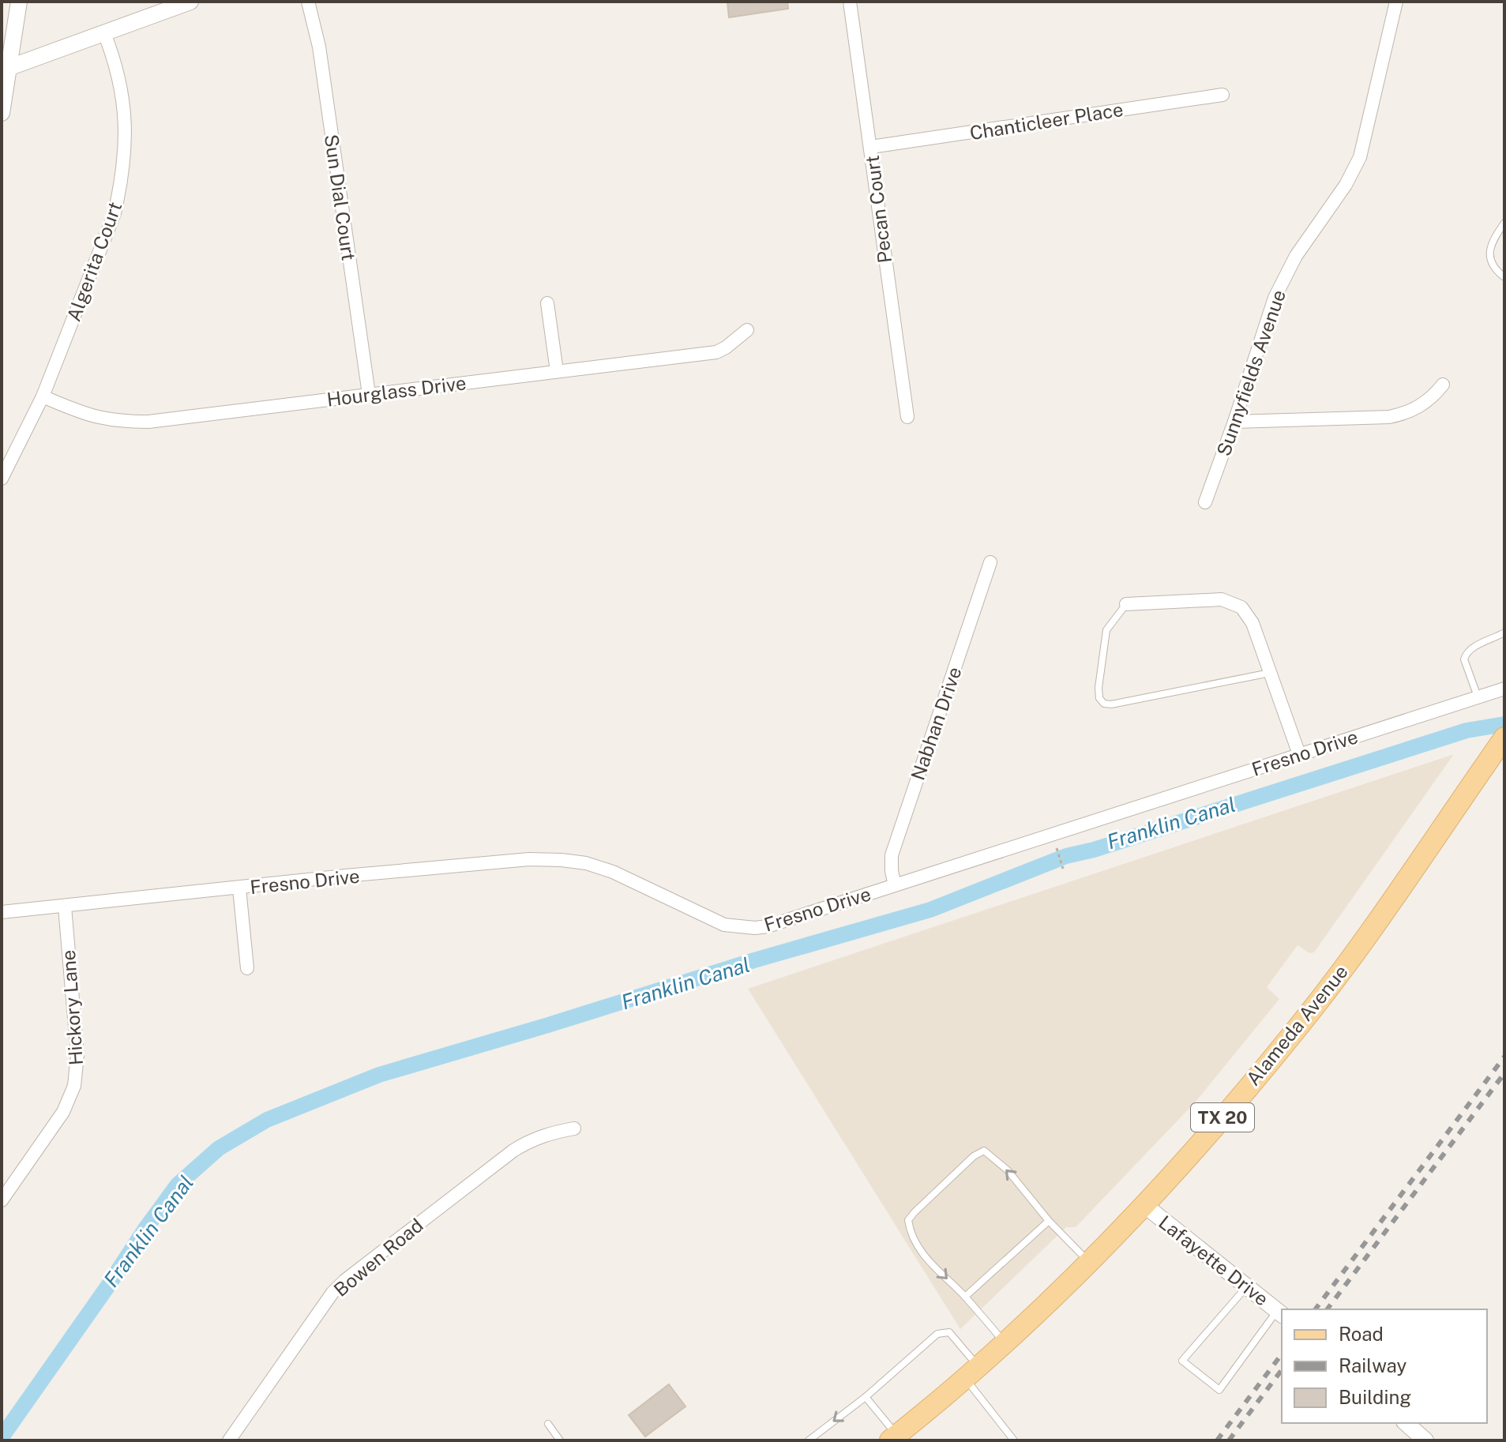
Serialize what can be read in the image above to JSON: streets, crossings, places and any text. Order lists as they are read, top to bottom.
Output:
{
  "streets": {
    "main road": ["Alameda Avenue", "TX 20"],
    "street": [
      "Chanticleer Place",
      "Sun Dial Court",
      "Pecan Court",
      "Algerita Court",
      "Sunnyfields Avenue",
      "Hourglass Drive",
      "Nabhan Drive",
      "Fresno Drive",
      "Hickory Lane",
      "Bowen Road",
      "Lafayette Drive"
    ]
  },
  "crossings": [
    ["Chanticleer Place", "Pecan Court"],
    ["Sun Dial Court", "Hourglass Drive"],
    ["Algerita Court", "Hourglass Drive"],
    ["Nabhan Drive", "Fresno Drive"],
    ["Fresno Drive", "Hickory Lane"],
    ["Alameda Avenue", "Lafayette Drive"]
  ],
  "water": ["Franklin Canal"],
  "legend": ["Road", "Railway", "Building"]
}
